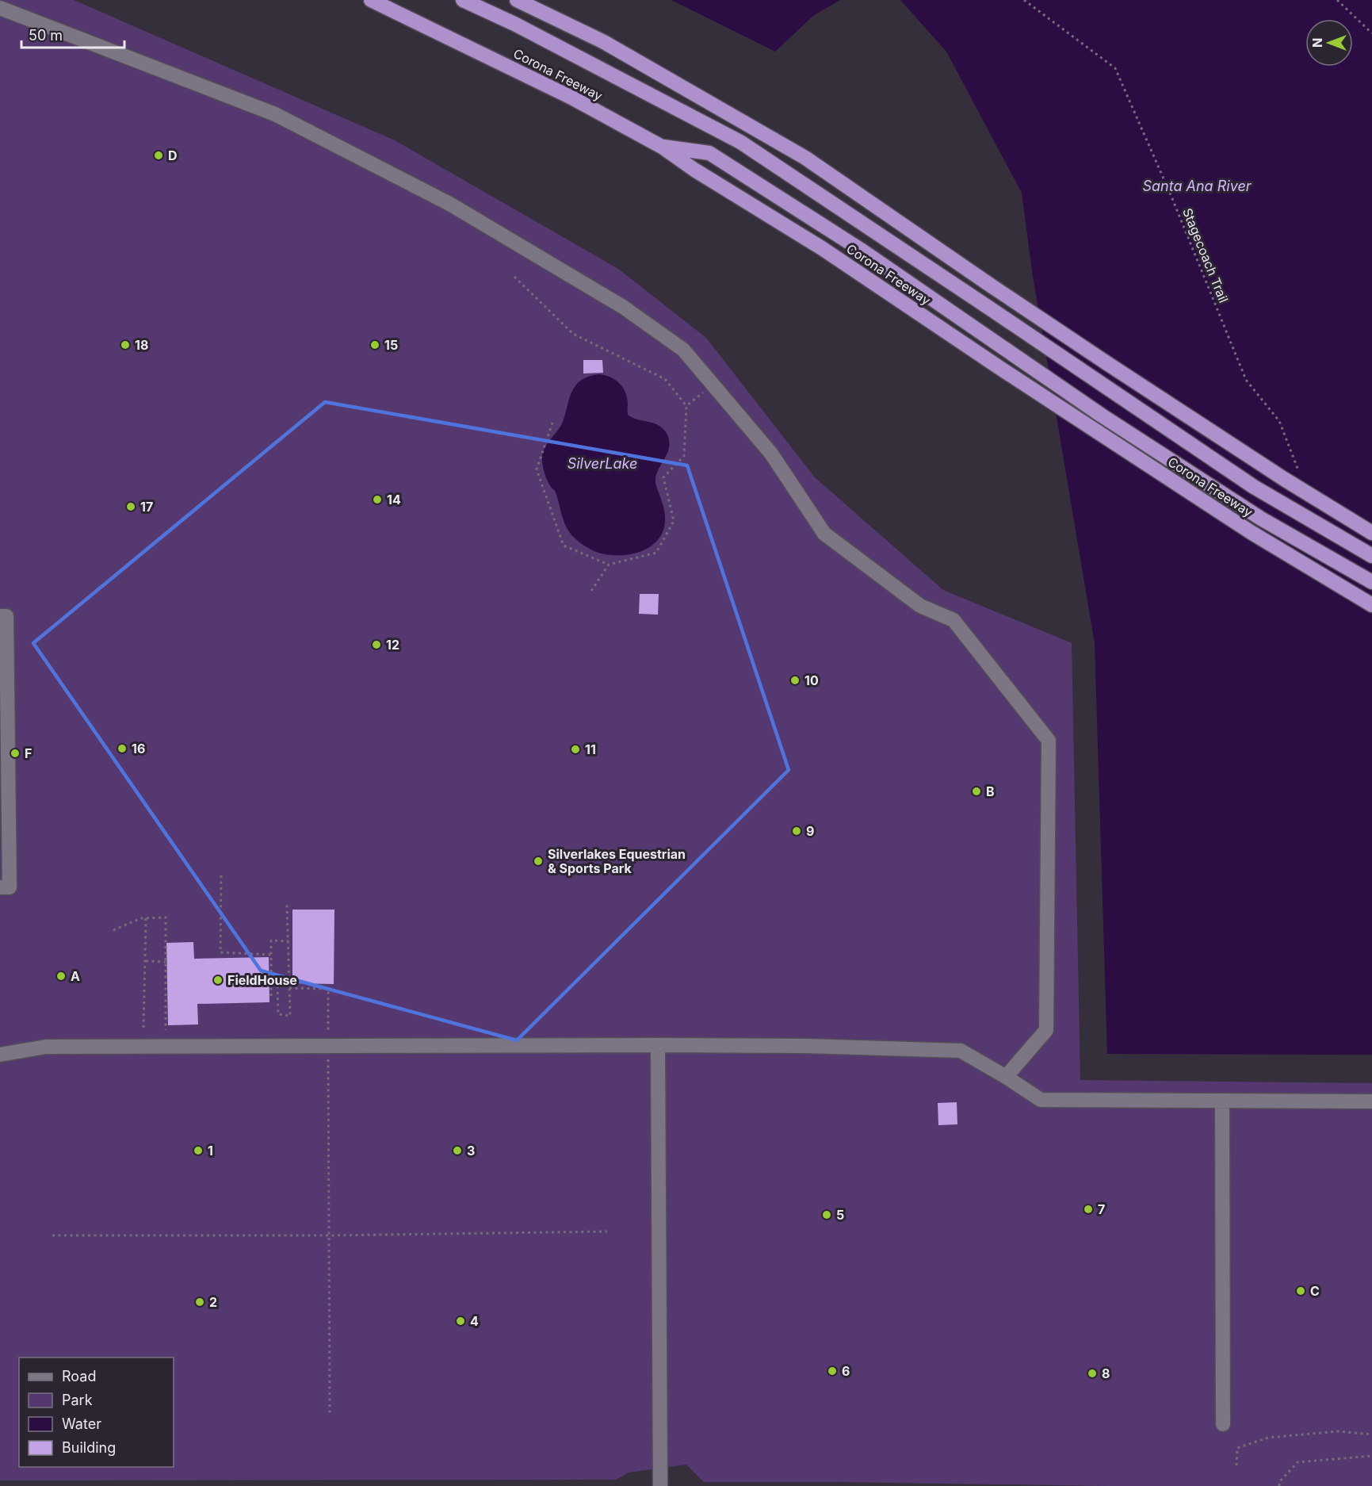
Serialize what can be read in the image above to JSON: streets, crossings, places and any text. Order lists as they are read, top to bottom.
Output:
{
  "streets": {
    "highway": ["Corona Freeway"],
    "path": ["Stagecoach Trail"]
  },
  "water": ["Santa Ana River", "SilverLake"],
  "places": [
    "D",
    "18",
    "15",
    "14",
    "17",
    "12",
    "10",
    "16",
    "11",
    "F",
    "B",
    "9",
    "Silverlakes Equestrian & Sports Park",
    "A",
    "FieldHouse",
    "1",
    "3",
    "7",
    "5",
    "C",
    "2",
    "4",
    "6",
    "8"
  ],
  "legend": [
    "Road",
    "Park",
    "Water",
    "Building"
  ],
  "scale_bar": "50 m",
  "north": "left"
}
